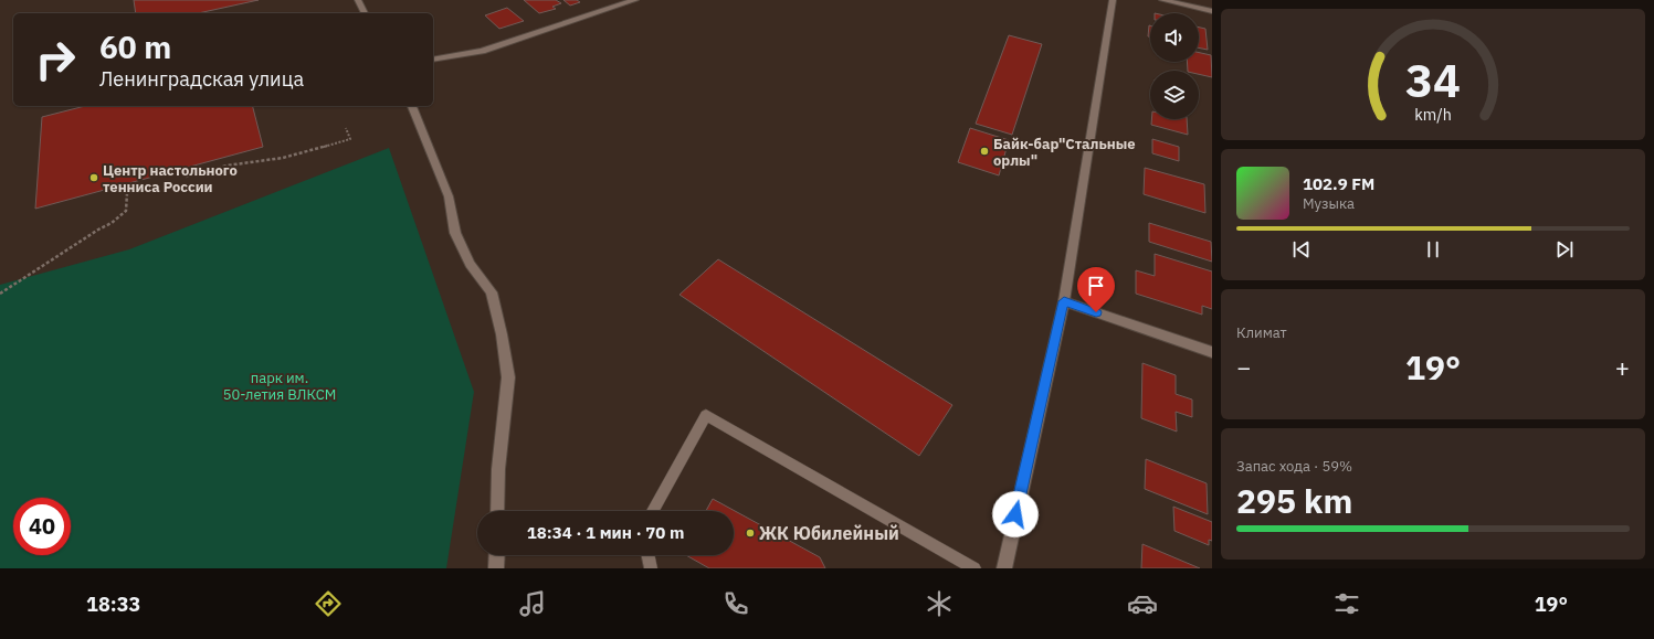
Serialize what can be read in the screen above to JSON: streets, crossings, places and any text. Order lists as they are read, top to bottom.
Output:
{
  "parks": ["парк им. 50-летия ВЛКСМ"],
  "places": ["Байк-бар\"Стальные орлы\"", "Центр настольного тенниса России", "ЖК Юбилейный"],
  "page": {
    "turn": ["60 m", "Ленинградская улица"],
    "song": ["102.9 FM", "Музыка"],
    "tile": [
      "Климат",
      ["Запас хода · 59%", "295 km"]
    ],
    "heat": ["−", "19°", "+"],
    "limit": "40",
    "trip": "18:34 · 1 мин · 70 m",
    "tabs": ["18:33", "19°"],
    "gauge": ["34", "km/h"]
  }
}
